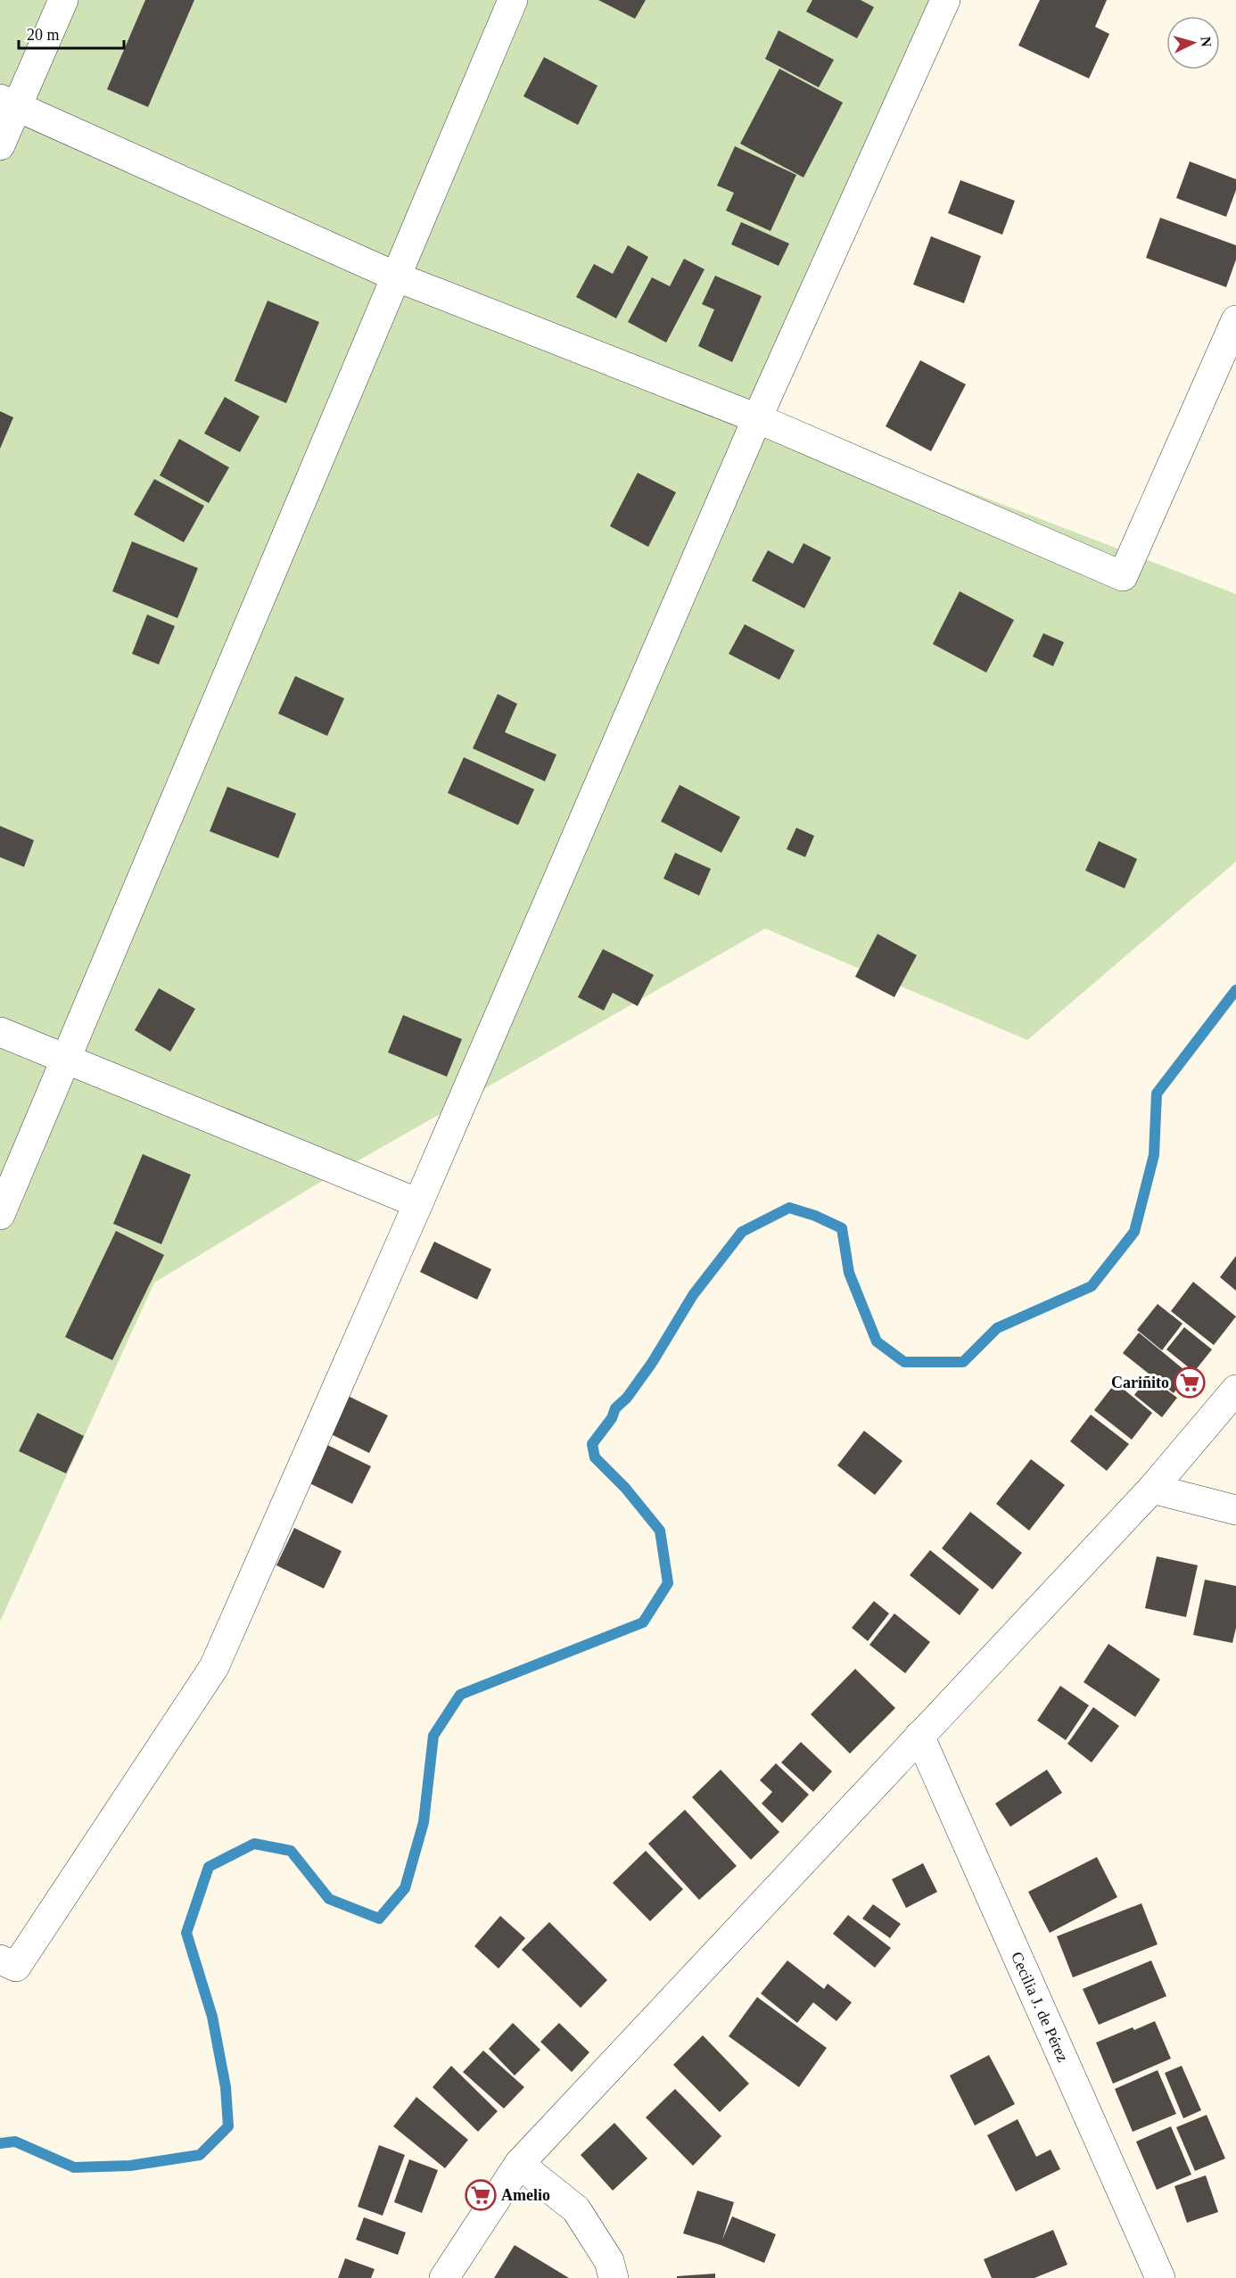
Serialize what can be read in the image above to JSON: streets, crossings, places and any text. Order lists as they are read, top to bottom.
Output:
{
  "streets": {
    "street": ["Cecilia J. de Pérez"]
  },
  "places": {
    "supermarket": ["Cariñito", "Amelio"]
  },
  "scale_bar": "20 m",
  "north": "right"
}
